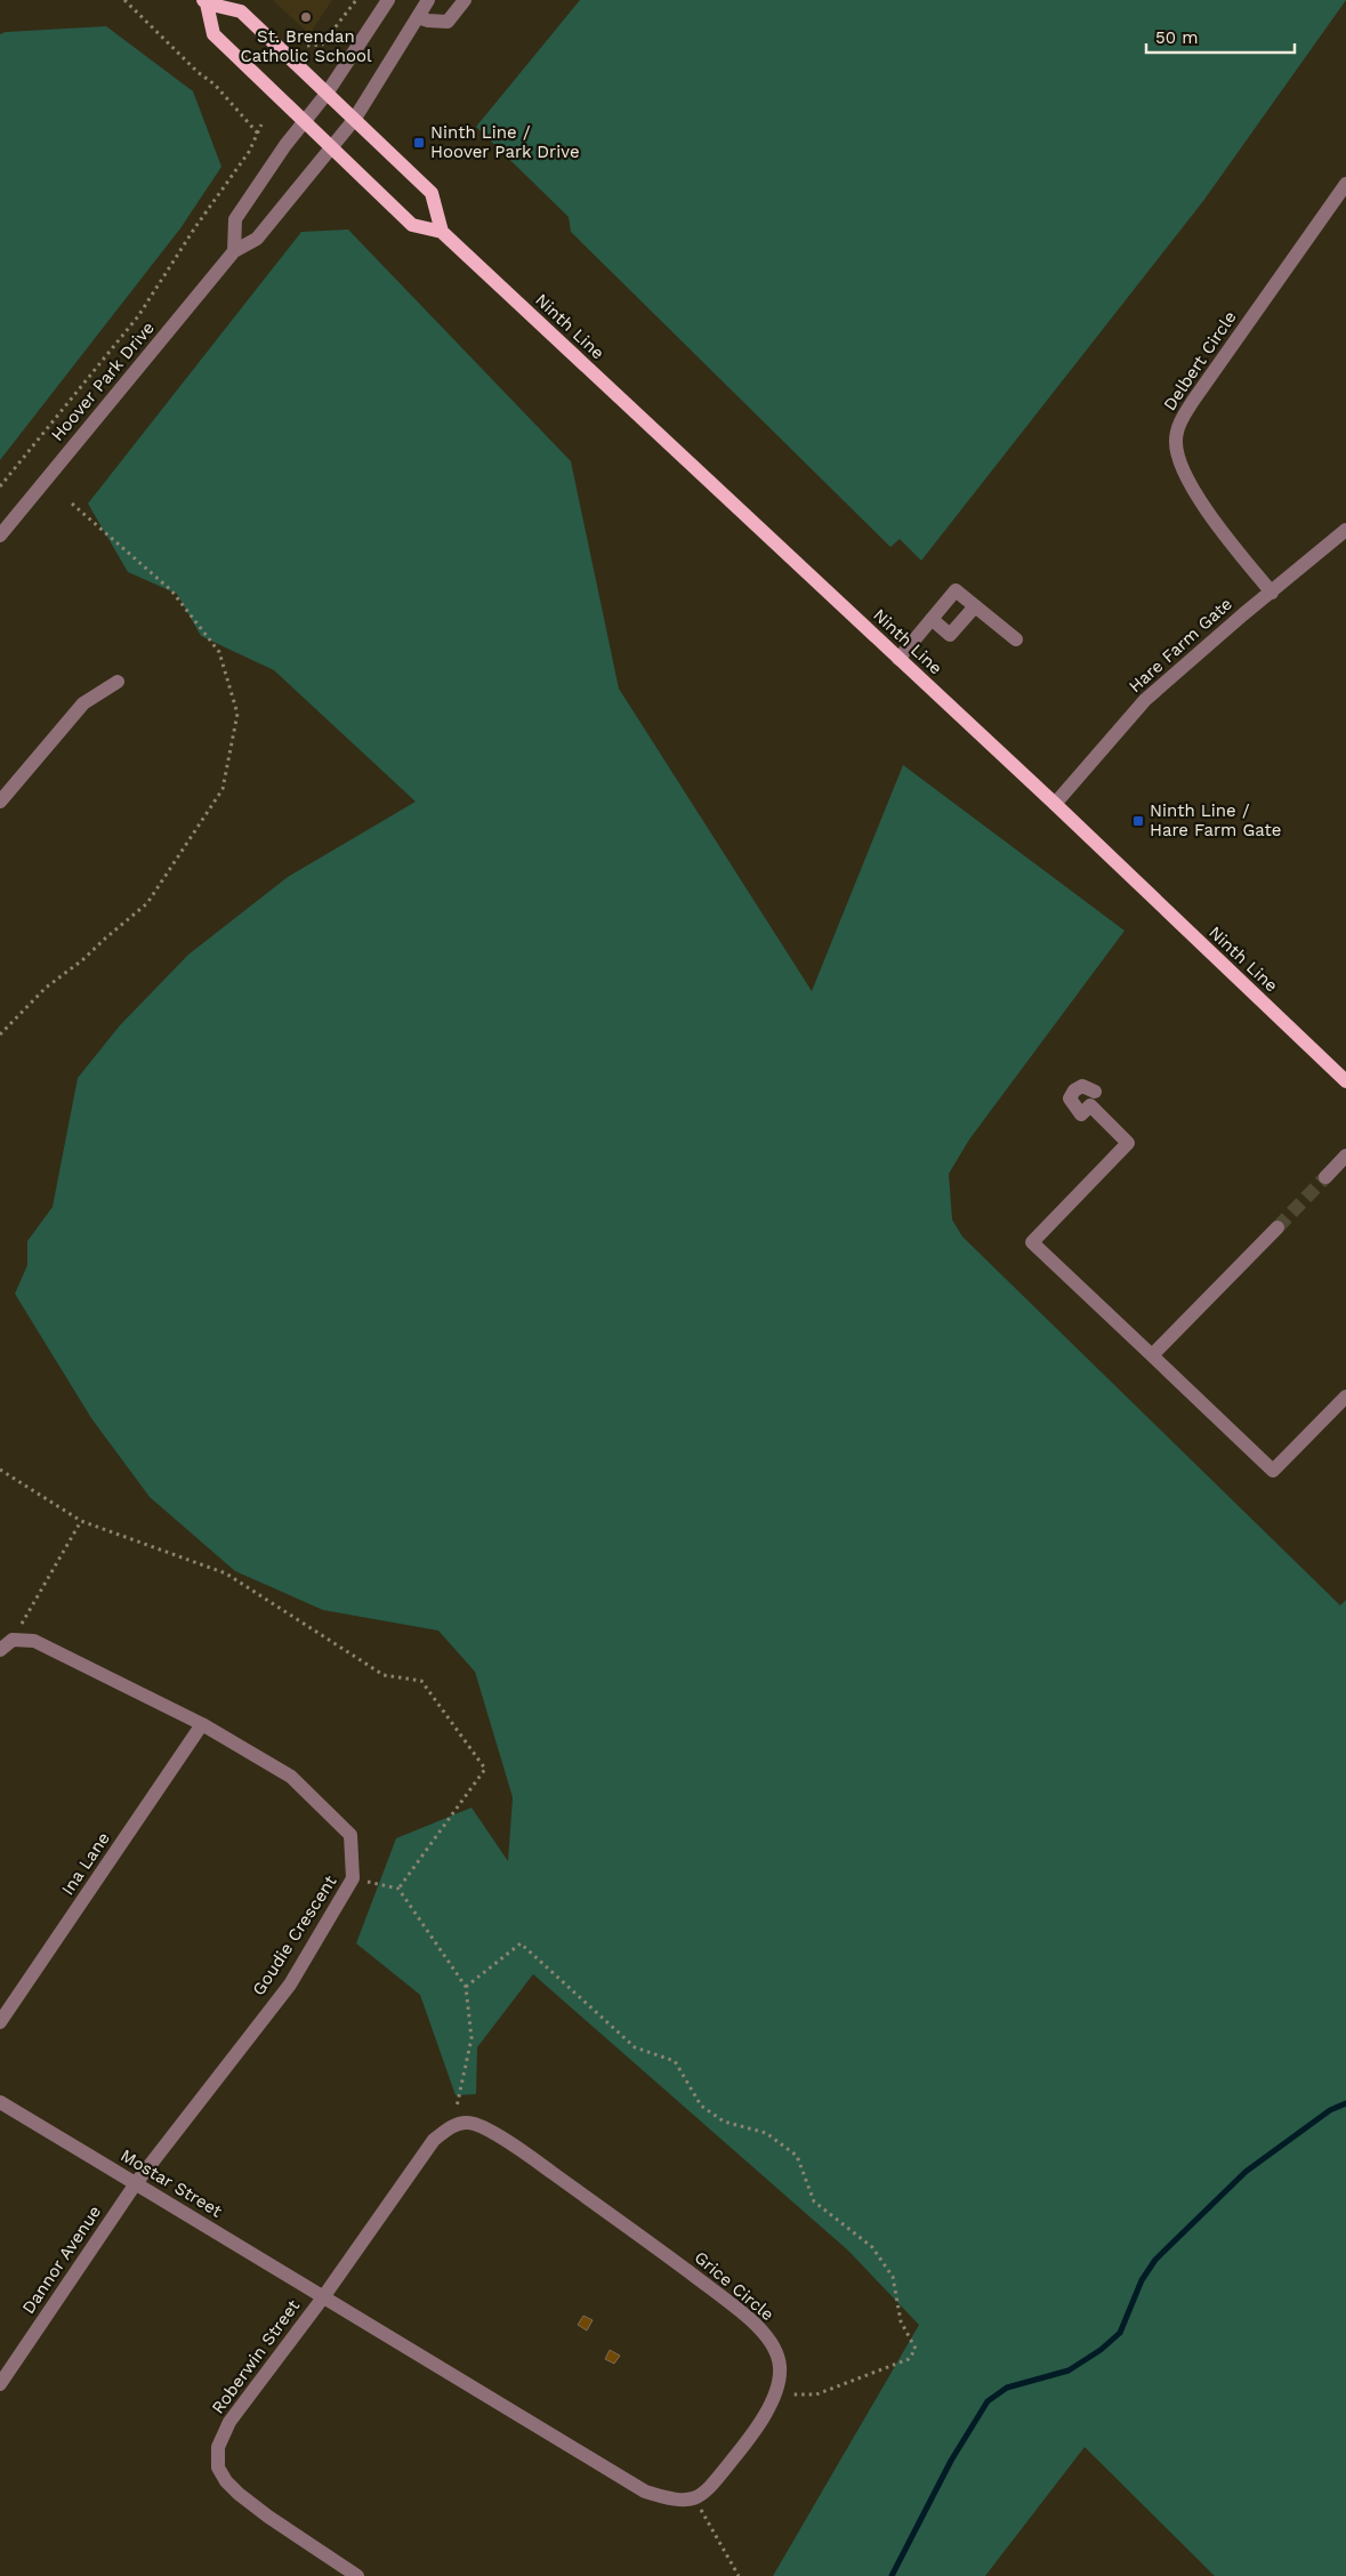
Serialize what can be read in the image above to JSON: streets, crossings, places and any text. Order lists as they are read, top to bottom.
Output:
{
  "streets": {
    "main road": ["Ninth Line"],
    "street": [
      "Delbert Circle",
      "Hoover Park Drive",
      "Hare Farm Gate",
      "Ina Lane",
      "Goudie Crescent",
      "Mostar Street",
      "Dannor Avenue",
      "Grice Circle",
      "Roberwin Street"
    ]
  },
  "crossings": [
    ["Ninth Line", "Hare Farm Gate"],
    ["Delbert Circle", "Hare Farm Gate"],
    ["Ina Lane", "Goudie Crescent"],
    ["Goudie Crescent", "Mostar Street"],
    ["Goudie Crescent", "Dannor Avenue"],
    ["Mostar Street", "Dannor Avenue"],
    ["Mostar Street", "Roberwin Street"]
  ],
  "places": {
    "other": ["St. Brendan Catholic School"],
    "transit": ["Ninth Line / Hoover Park Drive", "Ninth Line / Hare Farm Gate"]
  },
  "scale_bar": "50 m"
}
